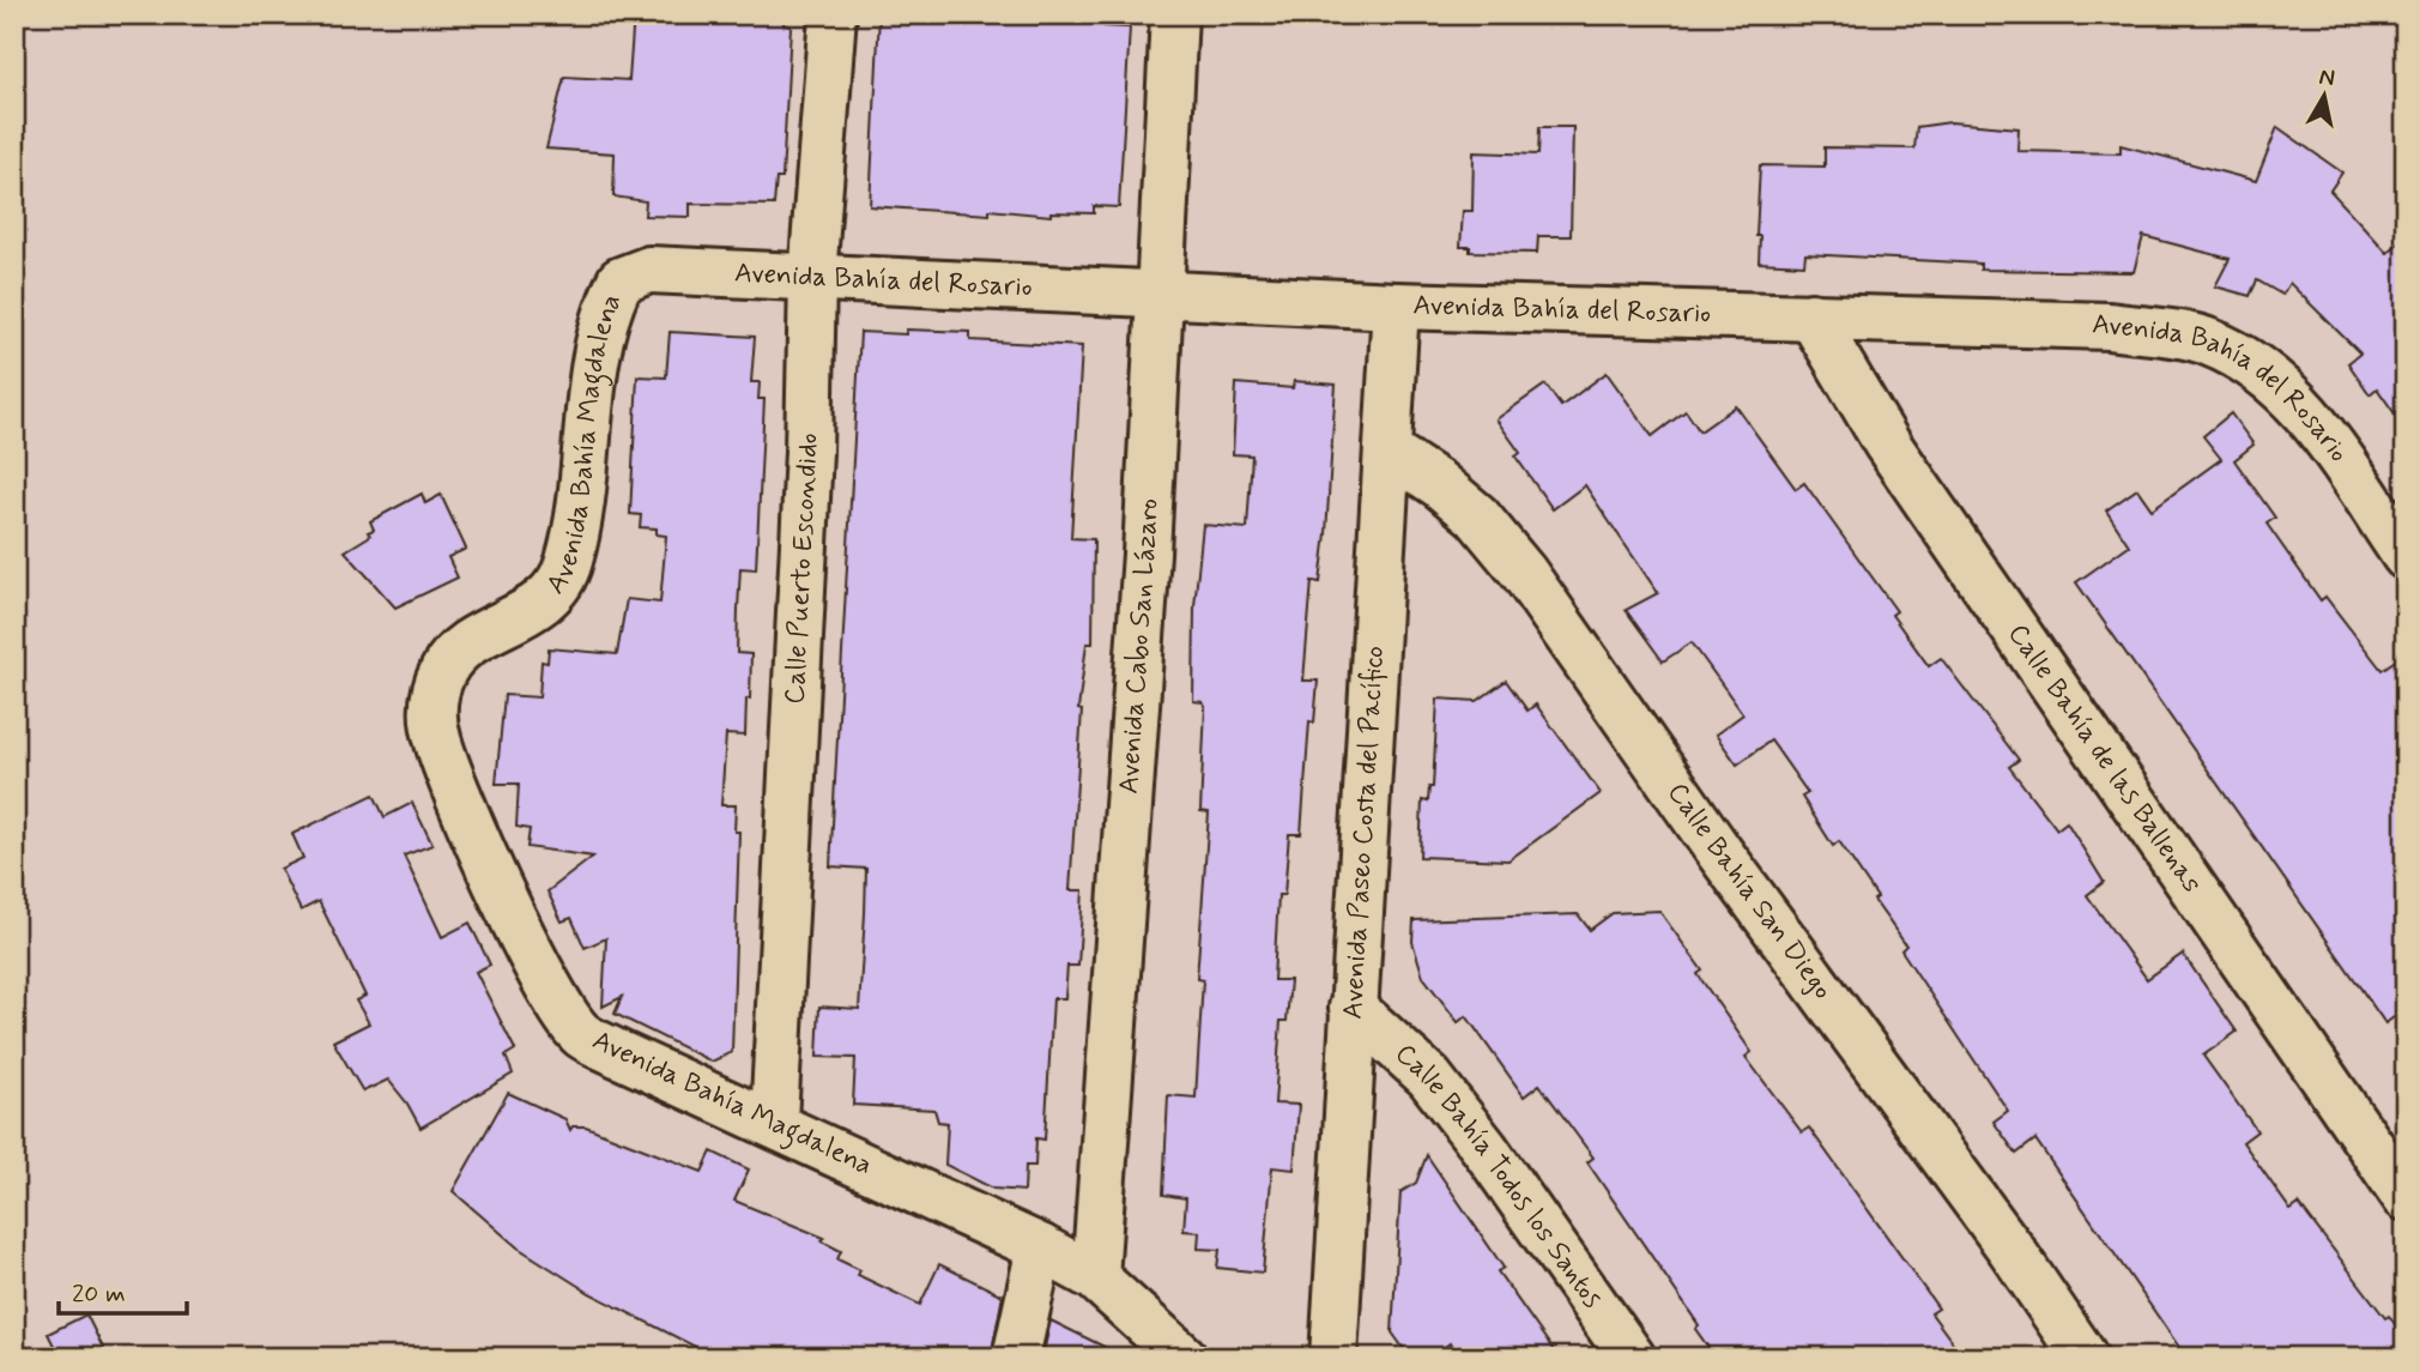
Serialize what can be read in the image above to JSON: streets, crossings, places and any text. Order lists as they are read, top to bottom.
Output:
{
  "streets": {
    "street": [
      "Avenida Bahía del Rosario",
      "Avenida Bahía Magdalena",
      "Calle Puerto Escondido",
      "Avenida Cabo San Lázaro",
      "Calle Bahía de las Ballenas",
      "Avenida Paseo Costa del Pacífico",
      "Calle Bahía San Diego",
      "Calle Bahía Todos los Santos"
    ]
  },
  "crossings": [
    ["Avenida Bahía del Rosario", "Avenida Bahía Magdalena"],
    ["Avenida Bahía del Rosario", "Calle Puerto Escondido"],
    ["Avenida Bahía del Rosario", "Avenida Cabo San Lázaro"],
    ["Avenida Bahía del Rosario", "Calle Bahía de las Ballenas"],
    ["Avenida Bahía del Rosario", "Avenida Paseo Costa del Pacífico"],
    ["Avenida Bahía Magdalena", "Calle Puerto Escondido"],
    ["Avenida Bahía Magdalena", "Avenida Cabo San Lázaro"],
    ["Avenida Paseo Costa del Pacífico", "Calle Bahía San Diego"],
    ["Avenida Paseo Costa del Pacífico", "Calle Bahía Todos los Santos"]
  ],
  "scale_bar": "20 m",
  "north": "top"
}
